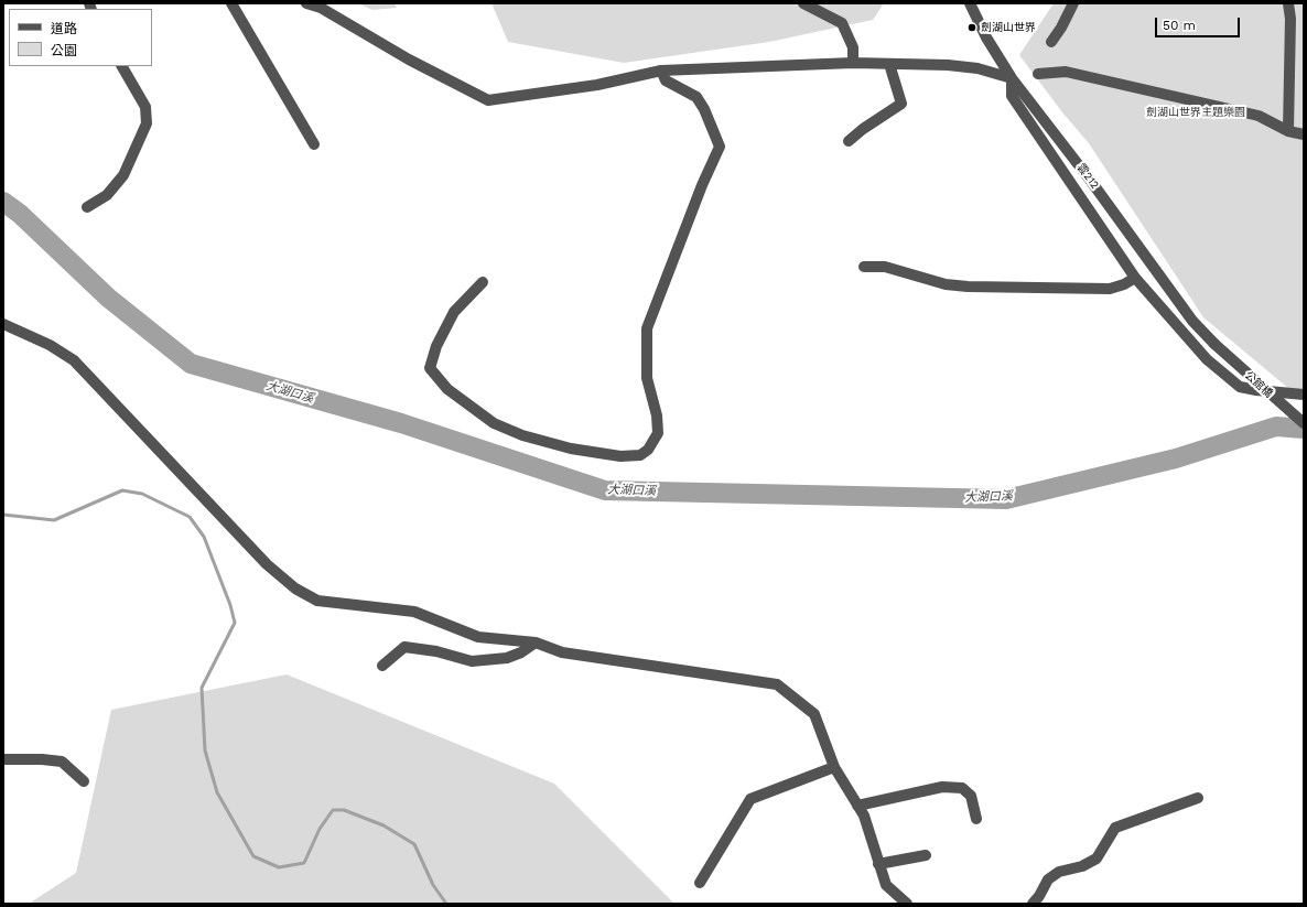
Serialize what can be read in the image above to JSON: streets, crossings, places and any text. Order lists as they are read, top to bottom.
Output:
{
  "streets": {
    "street": ["雲212", "公館橋"]
  },
  "crossings": [
    ["雲212", "公館橋"]
  ],
  "water": ["大湖口溪"],
  "parks": ["劍湖山世界主題樂園"],
  "places": ["劍湖山世界"],
  "legend": ["道路", "公園"],
  "scale_bar": "50 m"
}
